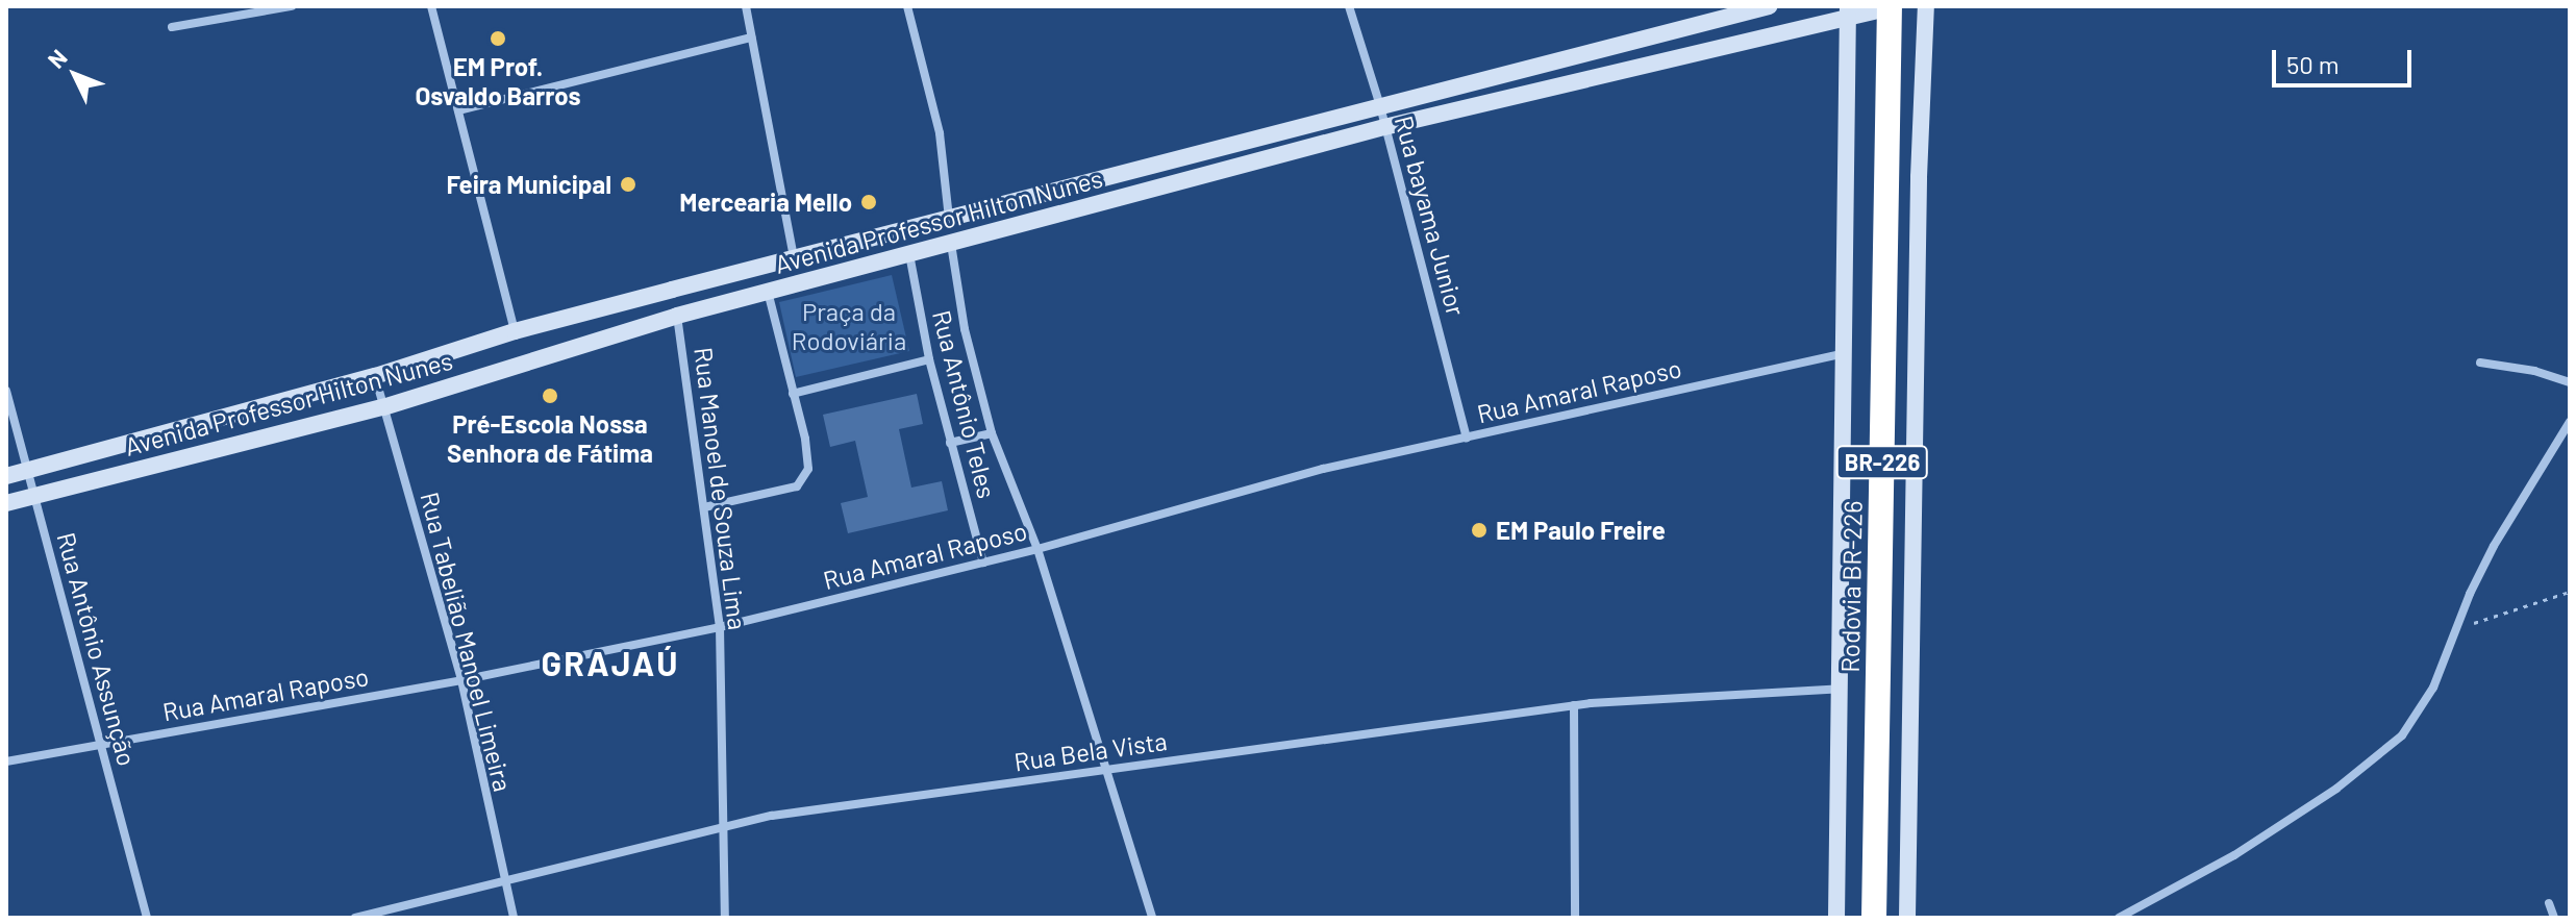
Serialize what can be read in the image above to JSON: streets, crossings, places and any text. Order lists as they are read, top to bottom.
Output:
{
  "streets": {
    "highway": ["BR-226", "Rodovia BR-226"],
    "street": [
      "Rua bayama Junior",
      "Avenida Professor Hilton Nunes",
      "Rua Amaral Raposo",
      "Rua Antônio Teles",
      "Rua Manoel de Souza Lima",
      "Rua Tabelião Manoel Limeira",
      "Rua Antônio Assunção",
      "Rua Bela Vista"
    ]
  },
  "crossings": [
    ["Rua bayama Junior", "Avenida Professor Hilton Nunes"],
    ["Rua bayama Junior", "Rua Amaral Raposo"],
    ["Avenida Professor Hilton Nunes", "Rua Antônio Teles"],
    ["Avenida Professor Hilton Nunes", "Rua Manoel de Souza Lima"],
    ["Avenida Professor Hilton Nunes", "Rodovia BR-226"],
    ["Avenida Professor Hilton Nunes", "Rua Tabelião Manoel Limeira"],
    ["Avenida Professor Hilton Nunes", "Rua Antônio Assunção"],
    ["Rua Amaral Raposo", "Rua Antônio Teles"],
    ["Rua Amaral Raposo", "Rua Manoel de Souza Lima"],
    ["Rua Amaral Raposo", "Rua Tabelião Manoel Limeira"],
    ["Rua Amaral Raposo", "Rua Antônio Assunção"],
    ["Rua Antônio Teles", "Rua Bela Vista"],
    ["Rua Manoel de Souza Lima", "Rua Bela Vista"],
    ["Rua Tabelião Manoel Limeira", "Rua Bela Vista"]
  ],
  "districts": ["GRAJAÚ"],
  "parks": ["Praça da Rodoviária"],
  "places": [
    "EM Prof. Osvaldo Barros",
    "Feira Municipal",
    "Mercearia Mello",
    "Pré-Escola Nossa Senhora de Fátima",
    "EM Paulo Freire"
  ],
  "scale_bar": "50 m",
  "north": "top left"
}
